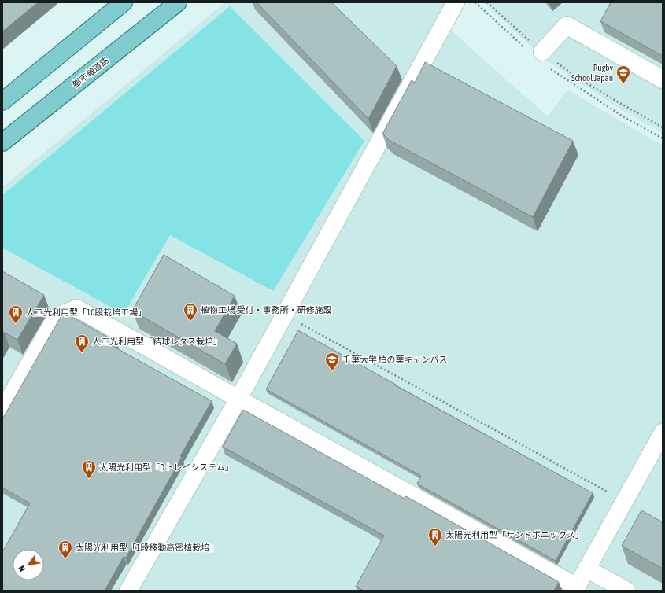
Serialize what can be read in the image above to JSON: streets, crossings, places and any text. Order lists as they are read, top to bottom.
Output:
{
  "streets": {
    "main road": ["都市軸道路"]
  },
  "places": {
    "school or university": ["Rugby School Japan", "千葉大学 柏の葉キャンパス"],
    "building": [
      "植物工場 受付・事務所・研修施設",
      "人工光利用型「10段栽培工場」",
      "人工光利用型「結球レタス栽培」",
      "太陽光利用型「Dトレイシステム」",
      "太陽光利用型「サンドボニックス」",
      "太陽光利用型「1段移動高密植栽培」"
    ]
  },
  "north": "bottom left"
}
